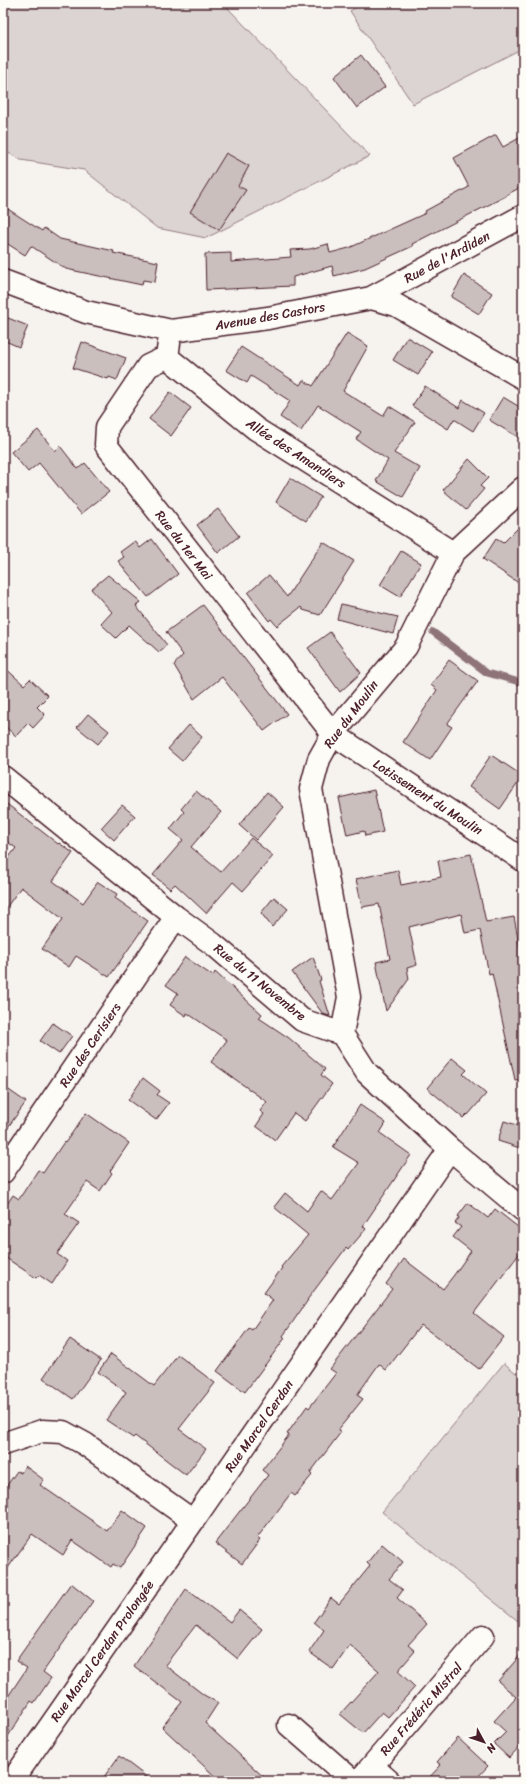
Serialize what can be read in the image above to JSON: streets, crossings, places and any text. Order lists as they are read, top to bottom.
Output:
{
  "streets": {
    "street": [
      "Rue de l'Ardiden",
      "Avenue des Castors",
      "Allée des Amandiers",
      "Rue du 1er Mai",
      "Rue du Moulin",
      "Lotissement du Moulin",
      "Rue du 11 Novembre",
      "Rue des Cerisiers",
      "Rue Marcel Cerdan",
      "Rue Marcel Cerdan Prolongée",
      "Rue Frédéric Mistral"
    ]
  },
  "crossings": [
    ["Rue de l'Ardiden", "Avenue des Castors"],
    ["Allée des Amandiers", "Rue du 1er Mai"],
    ["Allée des Amandiers", "Rue du Moulin"],
    ["Rue du 1er Mai", "Rue du Moulin"],
    ["Rue du 1er Mai", "Lotissement du Moulin"],
    ["Rue du Moulin", "Lotissement du Moulin"],
    ["Rue du Moulin", "Rue du 11 Novembre"],
    ["Rue du 11 Novembre", "Rue des Cerisiers"],
    ["Rue Marcel Cerdan", "Rue Marcel Cerdan Prolongée"]
  ],
  "north": "bottom right"
}
